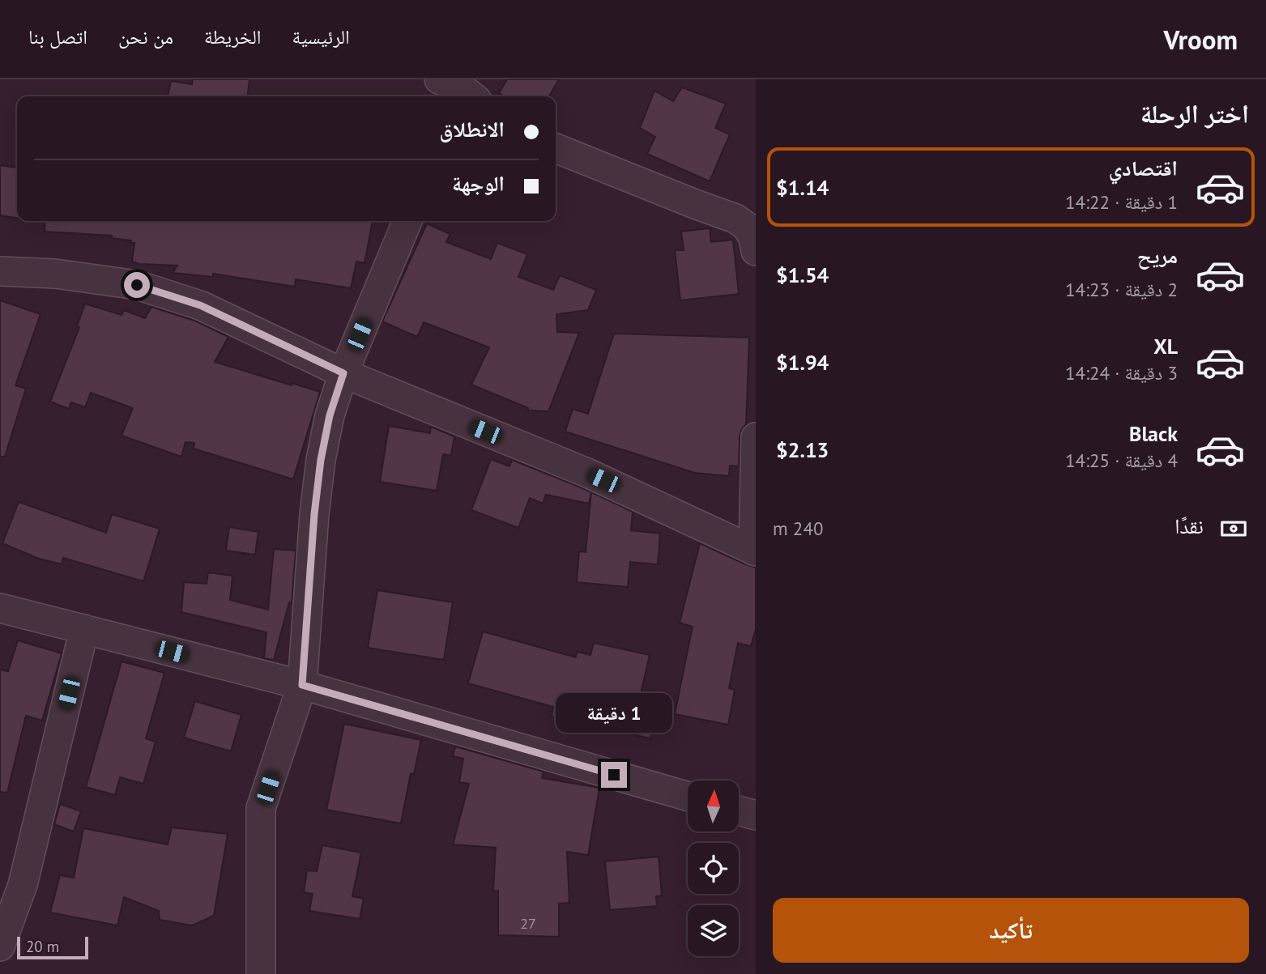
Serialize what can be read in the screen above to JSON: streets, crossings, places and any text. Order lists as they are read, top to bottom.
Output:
{
  "house_numbers": ["27"],
  "scale_bar": "20 m",
  "north": "top",
  "page": {
    "header": "Vroom",
    "nav": [
      "الرئيسية",
      "الخريطة",
      "من نحن",
      "اتصل بنا"
    ],
    "heading": "اختر الرحلة",
    "banner": ["الانطلاق", "الوجهة"],
    "list": [
      {
        "name": "اقتصادي",
        "note": "1 دقيقة · 14:22",
        "value": "$1.14"
      },
      {
        "name": "مريح",
        "note": "2 دقيقة · 14:23",
        "value": "$1.54"
      },
      {
        "name": "XL",
        "note": "3 دقيقة · 14:24",
        "value": "$1.94"
      },
      {
        "name": "Black",
        "note": "4 دقيقة · 14:25",
        "value": "$2.13"
      }
    ],
    "pay": ["نقدًا", "240 m"],
    "bubble": "1 دقيقة",
    "buttons": "تأكيد",
    "scale": "20 m"
  }
}
